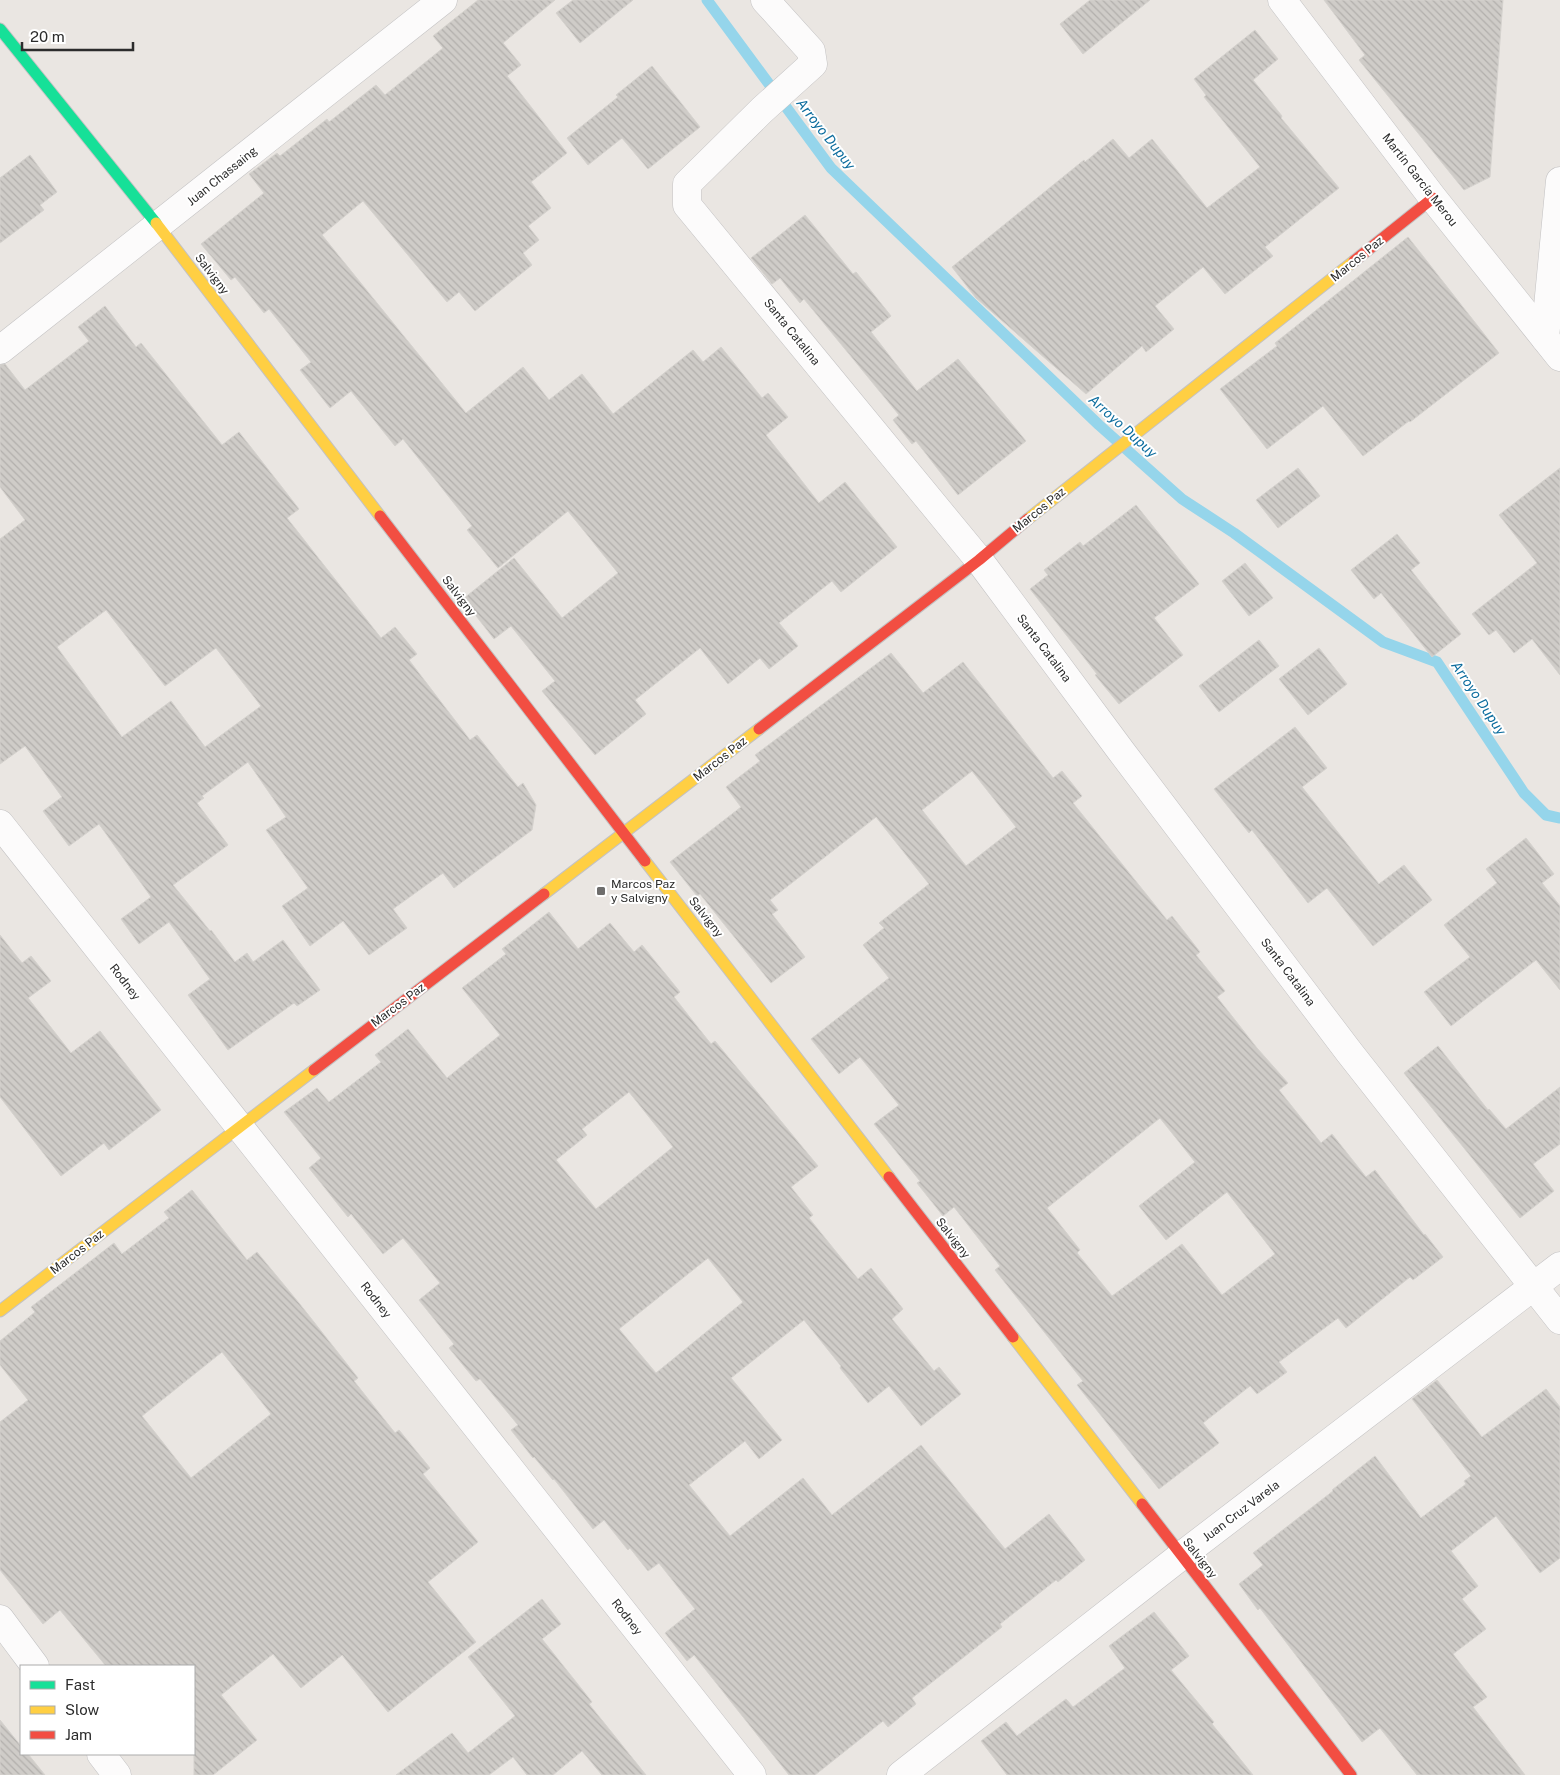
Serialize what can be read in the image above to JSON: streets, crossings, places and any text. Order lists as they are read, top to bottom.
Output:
{
  "streets": {
    "street": [
      "Juan Chassaing",
      "Martín García Merou",
      "Marcos Paz",
      "Salvigny",
      "Santa Catalina",
      "Rodney",
      "Juan Cruz Varela"
    ]
  },
  "crossings": [
    ["Juan Chassaing", "Salvigny"],
    ["Martín García Merou", "Marcos Paz"],
    ["Marcos Paz", "Salvigny"],
    ["Marcos Paz", "Santa Catalina"],
    ["Marcos Paz", "Rodney"],
    ["Salvigny", "Juan Cruz Varela"],
    ["Santa Catalina", "Juan Cruz Varela"]
  ],
  "water": ["Arroyo Dupuy"],
  "places": {
    "transit": ["Marcos Paz y Salvigny"]
  },
  "legend": ["Fast", "Slow", "Jam"],
  "scale_bar": "20 m"
}
